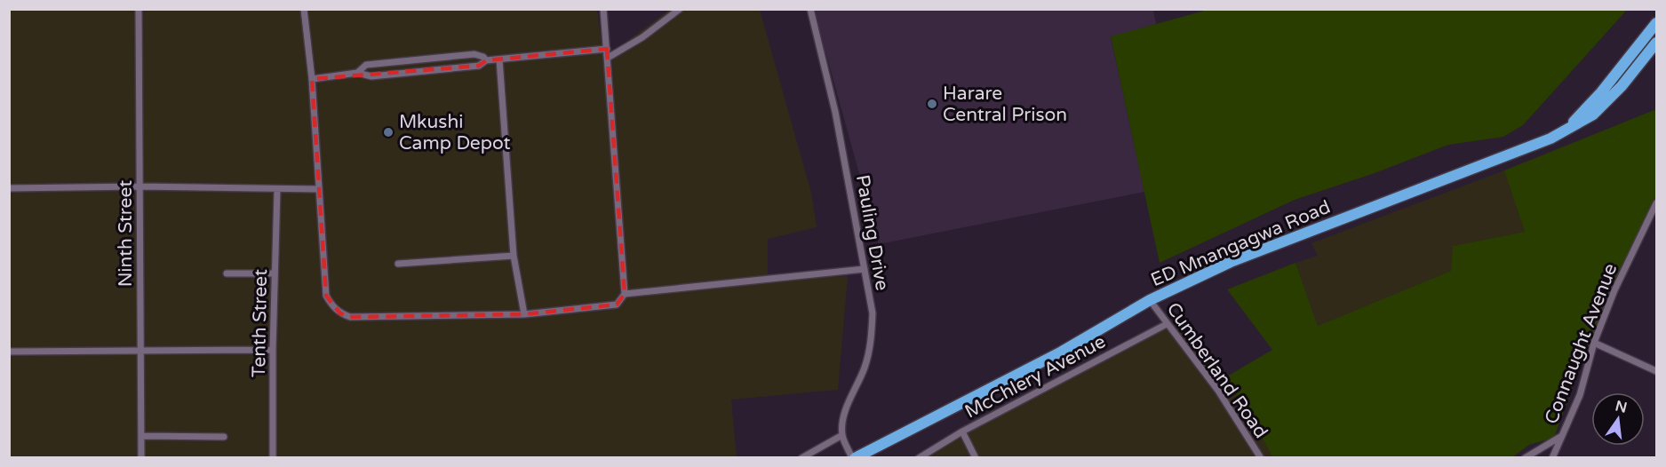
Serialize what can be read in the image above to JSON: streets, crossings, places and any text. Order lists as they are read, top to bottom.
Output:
{
  "streets": {
    "highway": ["ED Mnangagwa Road"],
    "street": [
      "Pauling Drive",
      "Ninth Street",
      "Tenth Street",
      "Connaught Avenue",
      "Cumberland Road",
      "McChlery Avenue"
    ]
  },
  "crossings": [
    ["ED Mnangagwa Road", "Cumberland Road"],
    ["Cumberland Road", "McChlery Avenue"]
  ],
  "places": ["Harare Central Prison", "Mkushi Camp Depot"],
  "north": "top"
}
